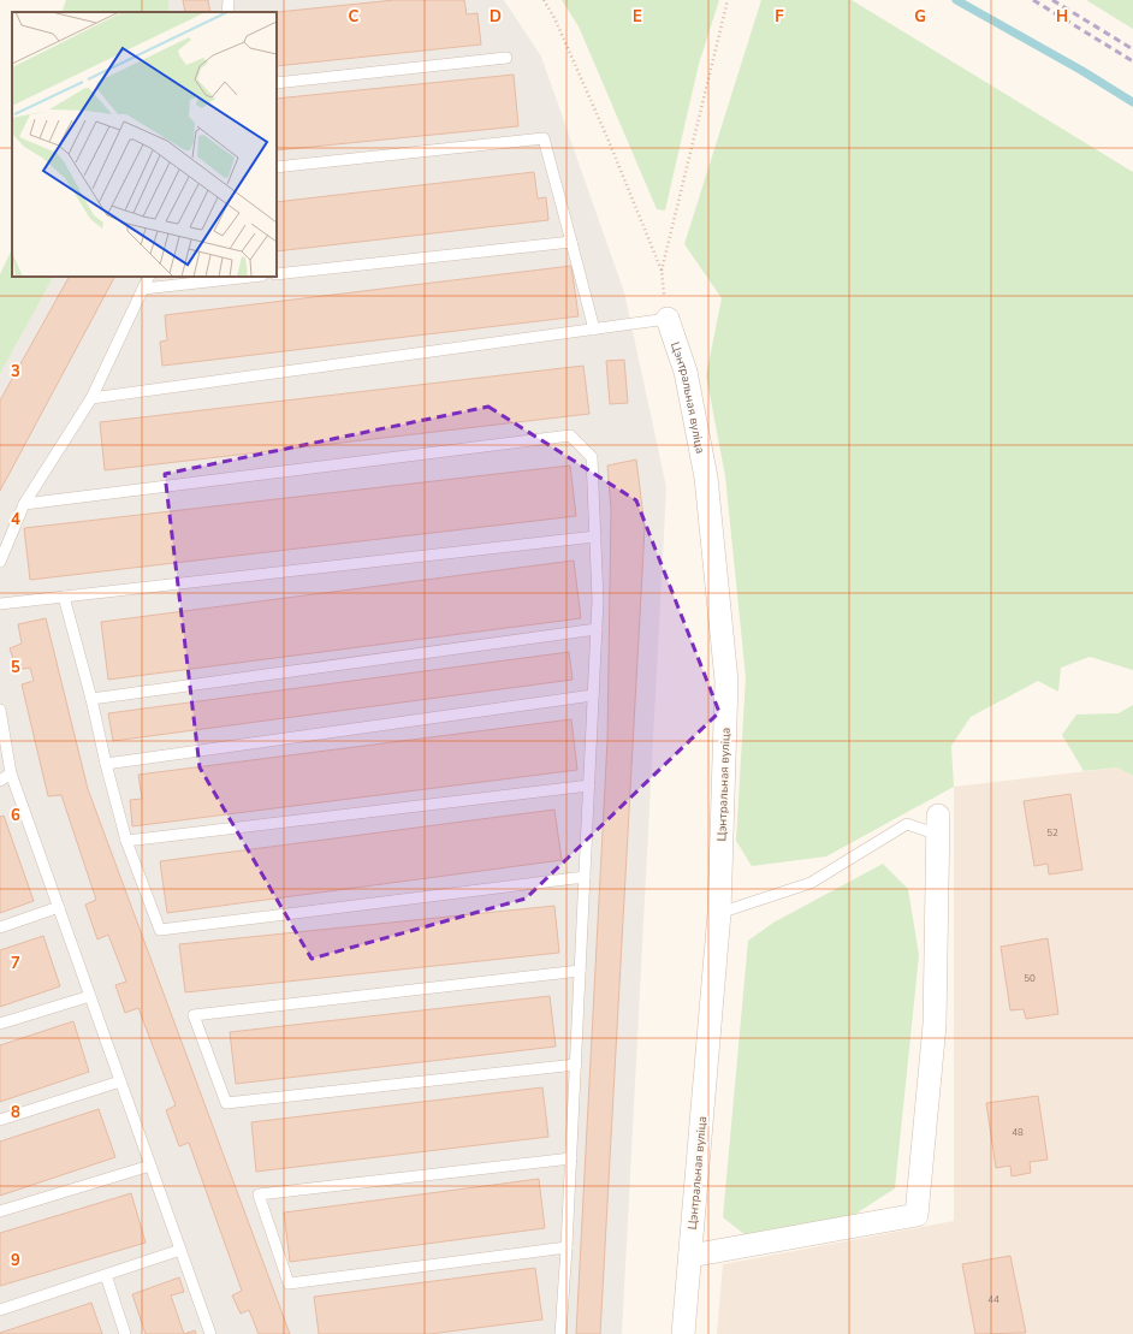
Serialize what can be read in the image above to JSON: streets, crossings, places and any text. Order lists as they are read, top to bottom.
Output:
{
  "streets": {
    "street": ["Цэнтральная вуліца"]
  },
  "house_numbers": [
    "52",
    "50",
    "48",
    "44"
  ],
  "grid": {
    "columns": [
      "C",
      "D",
      "E",
      "F",
      "G",
      "H"
    ],
    "rows": [
      "3",
      "4",
      "5",
      "6",
      "7",
      "8",
      "9"
    ]
  }
}
